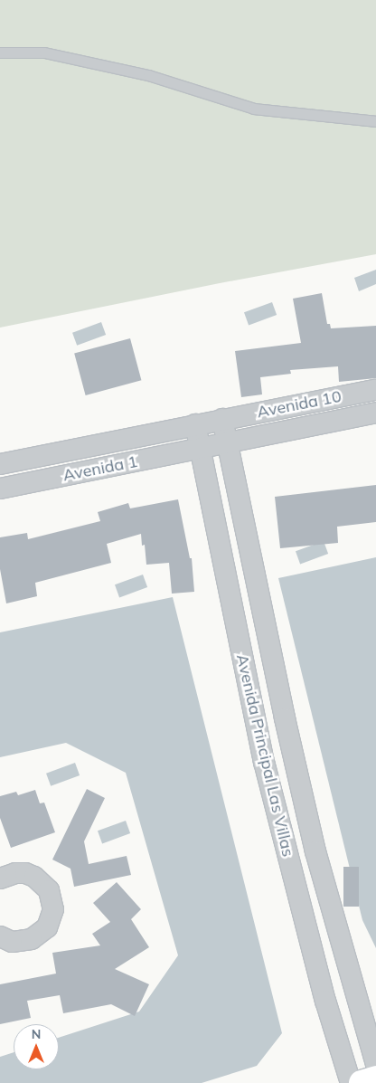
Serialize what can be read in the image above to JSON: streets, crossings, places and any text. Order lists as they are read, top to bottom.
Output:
{
  "streets": {
    "street": ["Avenida 10", "Avenida 1", "Avenida Principal Las Villas"]
  },
  "crossings": [
    ["Avenida 10", "Avenida 1"],
    ["Avenida 10", "Avenida Principal Las Villas"],
    ["Avenida 1", "Avenida Principal Las Villas"]
  ],
  "north": "top"
}
